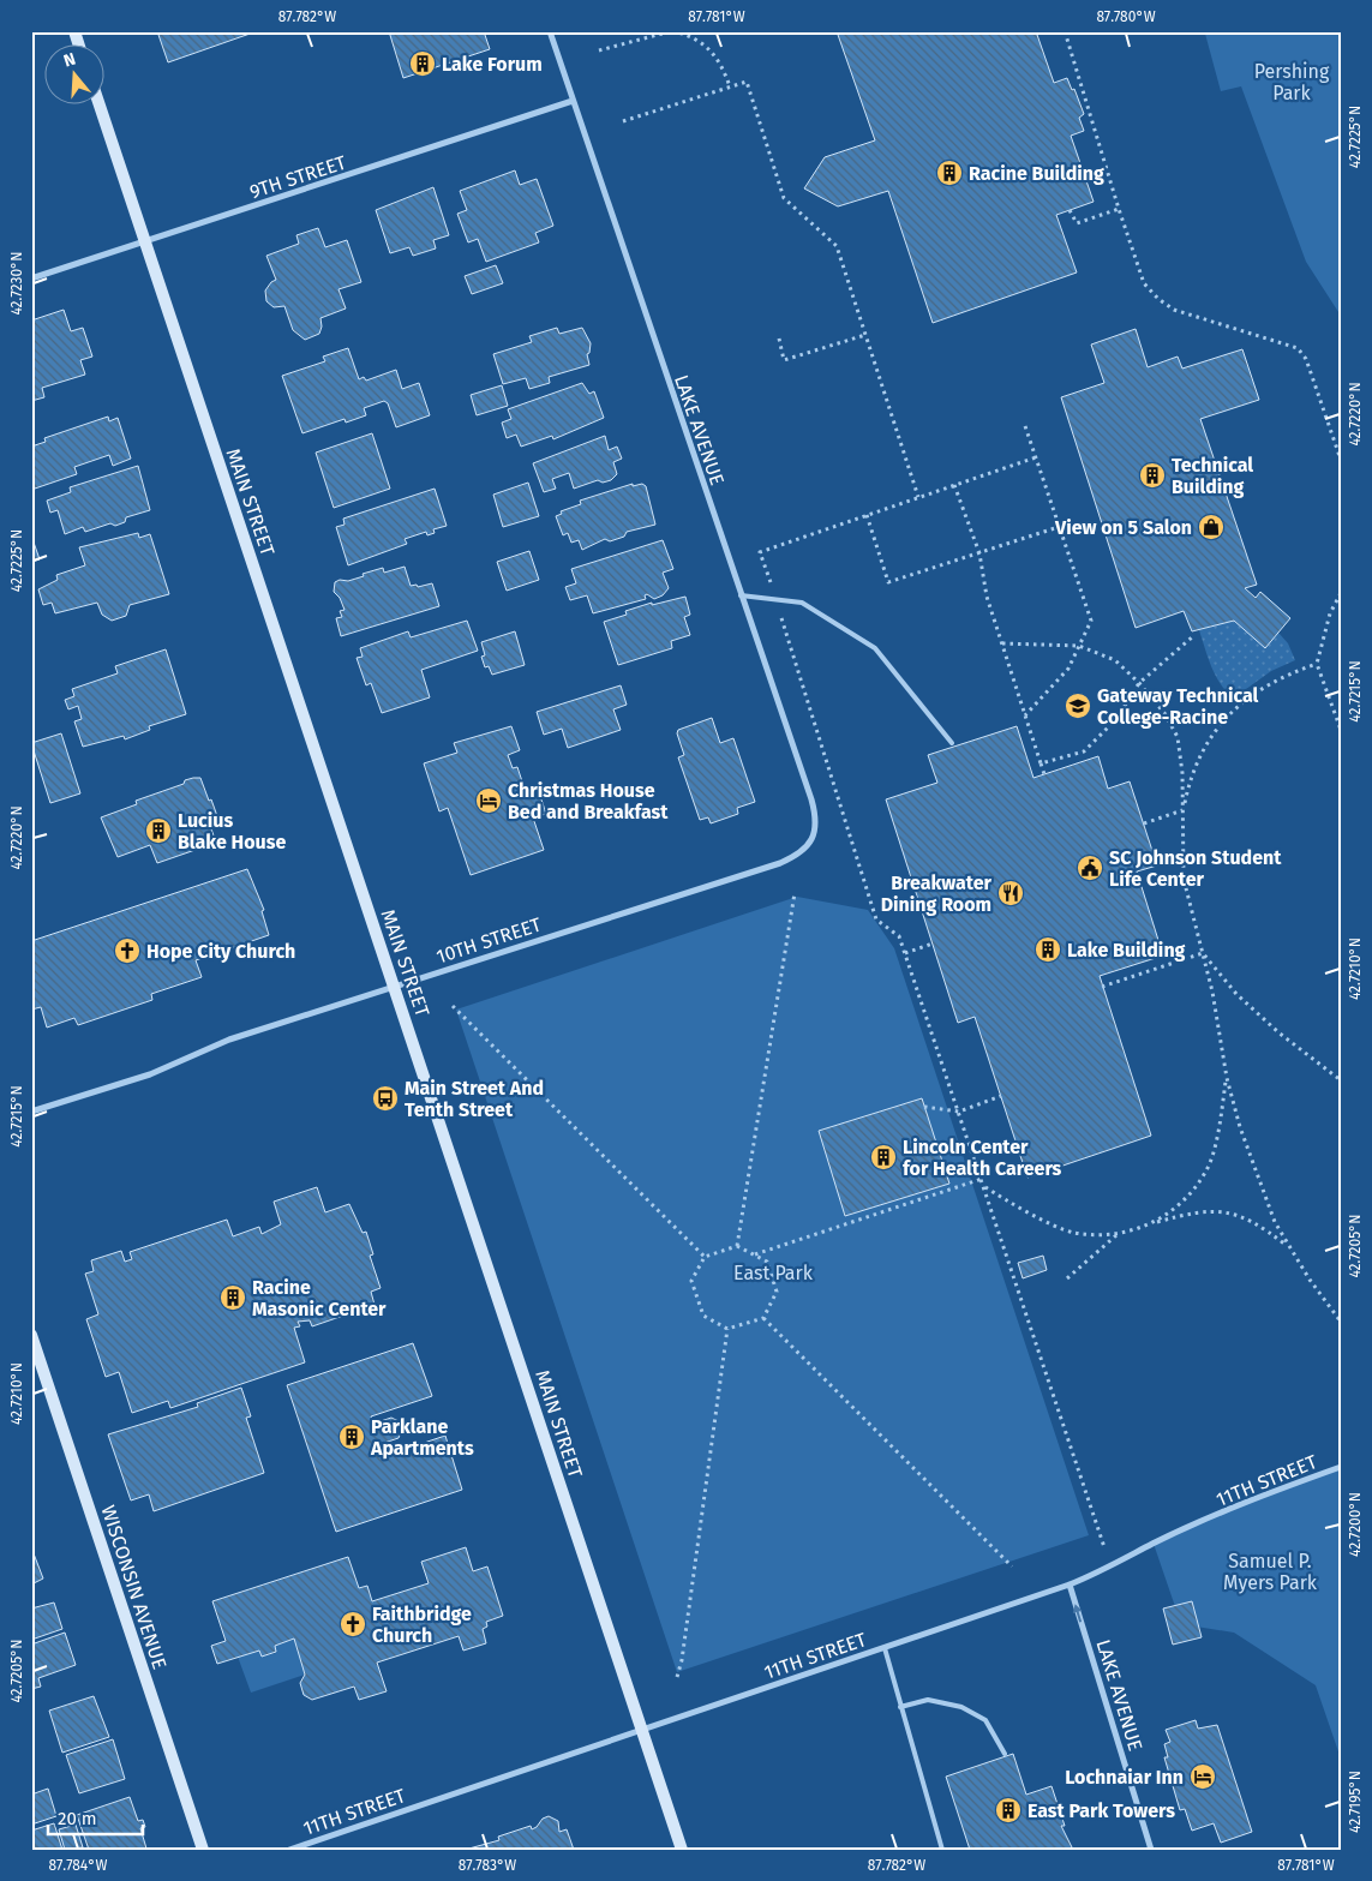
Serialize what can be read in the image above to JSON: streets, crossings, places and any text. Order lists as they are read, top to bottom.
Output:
{
  "streets": {
    "main road": ["MAIN STREET", "WISCONSIN AVENUE"],
    "street": [
      "9TH STREET",
      "LAKE AVENUE",
      "10TH STREET",
      "11TH STREET"
    ]
  },
  "crossings": [
    ["9TH STREET", "LAKE AVENUE"],
    ["9TH STREET", "MAIN STREET"],
    ["LAKE AVENUE", "10TH STREET"],
    ["LAKE AVENUE", "11TH STREET"],
    ["MAIN STREET", "10TH STREET"],
    ["MAIN STREET", "11TH STREET"]
  ],
  "parks": ["Pershing Park", "East Park", "Samuel P. Myers Park"],
  "places": {
    "building": [
      "Lake Forum",
      "Racine Building",
      "Technical Building",
      "Lucius Blake House",
      "Lake Building",
      "Lincoln Center for Health Careers",
      "Racine Masonic Center",
      "Parklane Apartments",
      "East Park Towers"
    ],
    "shop": ["View on 5 Salon"],
    "school or university": ["Gateway Technical College-Racine"],
    "hotel": ["Christmas House Bed and Breakfast", "Lochnaiar Inn"],
    "public building": ["SC Johnson Student Life Center"],
    "restaurant": ["Breakwater Dining Room"],
    "church": ["Hope City Church", "Faithbridge Church"],
    "bus stop": ["Main Street And Tenth Street"]
  },
  "scale_bar": "20 m",
  "north": "top",
  "coordinates": [
    "87.782°W",
    "87.781°W",
    "87.780°W",
    "42.7225°N",
    "42.7230°N",
    "42.7220°N",
    "42.7215°N",
    "42.7210°N",
    "42.7205°N",
    "42.7200°N",
    "42.7195°N",
    "87.784°W",
    "87.783°W"
  ]
}
